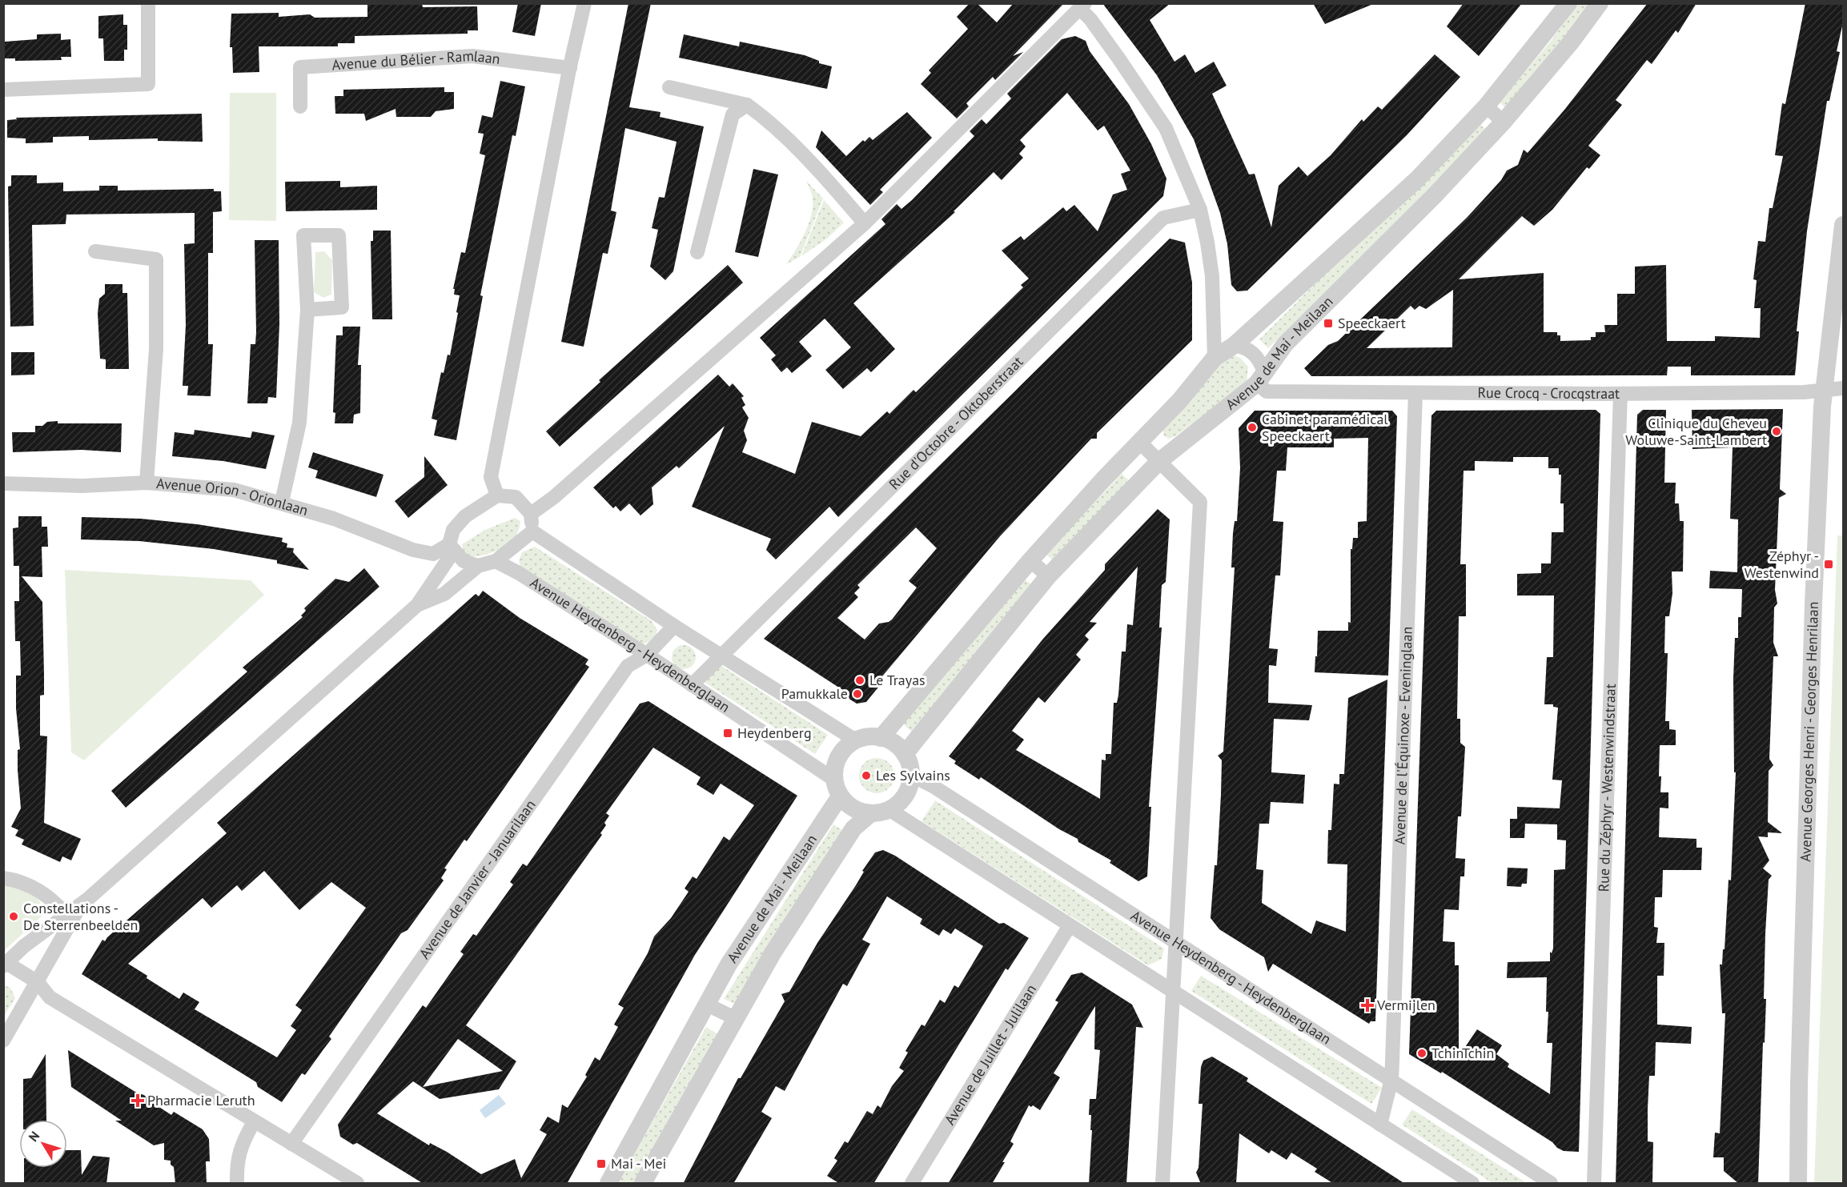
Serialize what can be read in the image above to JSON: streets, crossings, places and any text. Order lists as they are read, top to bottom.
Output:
{
  "streets": {
    "street": [
      "Avenue du Bélier - Ramlaan",
      "Avenue de Mai - Meilaan",
      "Rue Crocq - Crocqstraat",
      "Rue d'Octobre - Oktoberstraat",
      "Avenue Orion - Orionlaan",
      "Avenue Heydenberg - Heydenberglaan",
      "Avenue Georges Henri - Georges Henrilaan",
      "Avenue de l'Équinoxe - Eveninglaan",
      "Rue du Zéphyr - Westenwindstraat",
      "Avenue de Janvier - Januarilaan",
      "Avenue de Juillet - Julilaan"
    ]
  },
  "crossings": [
    ["Avenue de Mai - Meilaan", "Rue Crocq - Crocqstraat"],
    ["Avenue de Mai - Meilaan", "Avenue Heydenberg - Heydenberglaan"],
    ["Rue Crocq - Crocqstraat", "Avenue Georges Henri - Georges Henrilaan"],
    ["Rue Crocq - Crocqstraat", "Avenue de l'Équinoxe - Eveninglaan"],
    ["Rue Crocq - Crocqstraat", "Rue du Zéphyr - Westenwindstraat"],
    ["Rue d'Octobre - Oktoberstraat", "Avenue Heydenberg - Heydenberglaan"],
    ["Avenue Orion - Orionlaan", "Avenue Heydenberg - Heydenberglaan"],
    ["Avenue Heydenberg - Heydenberglaan", "Avenue de l'Équinoxe - Eveninglaan"],
    ["Avenue Heydenberg - Heydenberglaan", "Avenue de Janvier - Januarilaan"]
  ],
  "places": {
    "transit": [
      "Speeckaert",
      "Zéphyr - Westenwind",
      "Heydenberg",
      "Mai - Mei"
    ],
    "other": [
      "Cabinet paramédical Speeckaert",
      "Clinique du Cheveu Woluwe-Saint-Lambert",
      "Le Trayas",
      "Pamukkale",
      "Les Sylvains",
      "Constellations - De Sterrenbeelden",
      "TchinTchin"
    ],
    "health": ["Vermijlen", "Pharmacie Leruth"]
  },
  "north": "top left"
}
